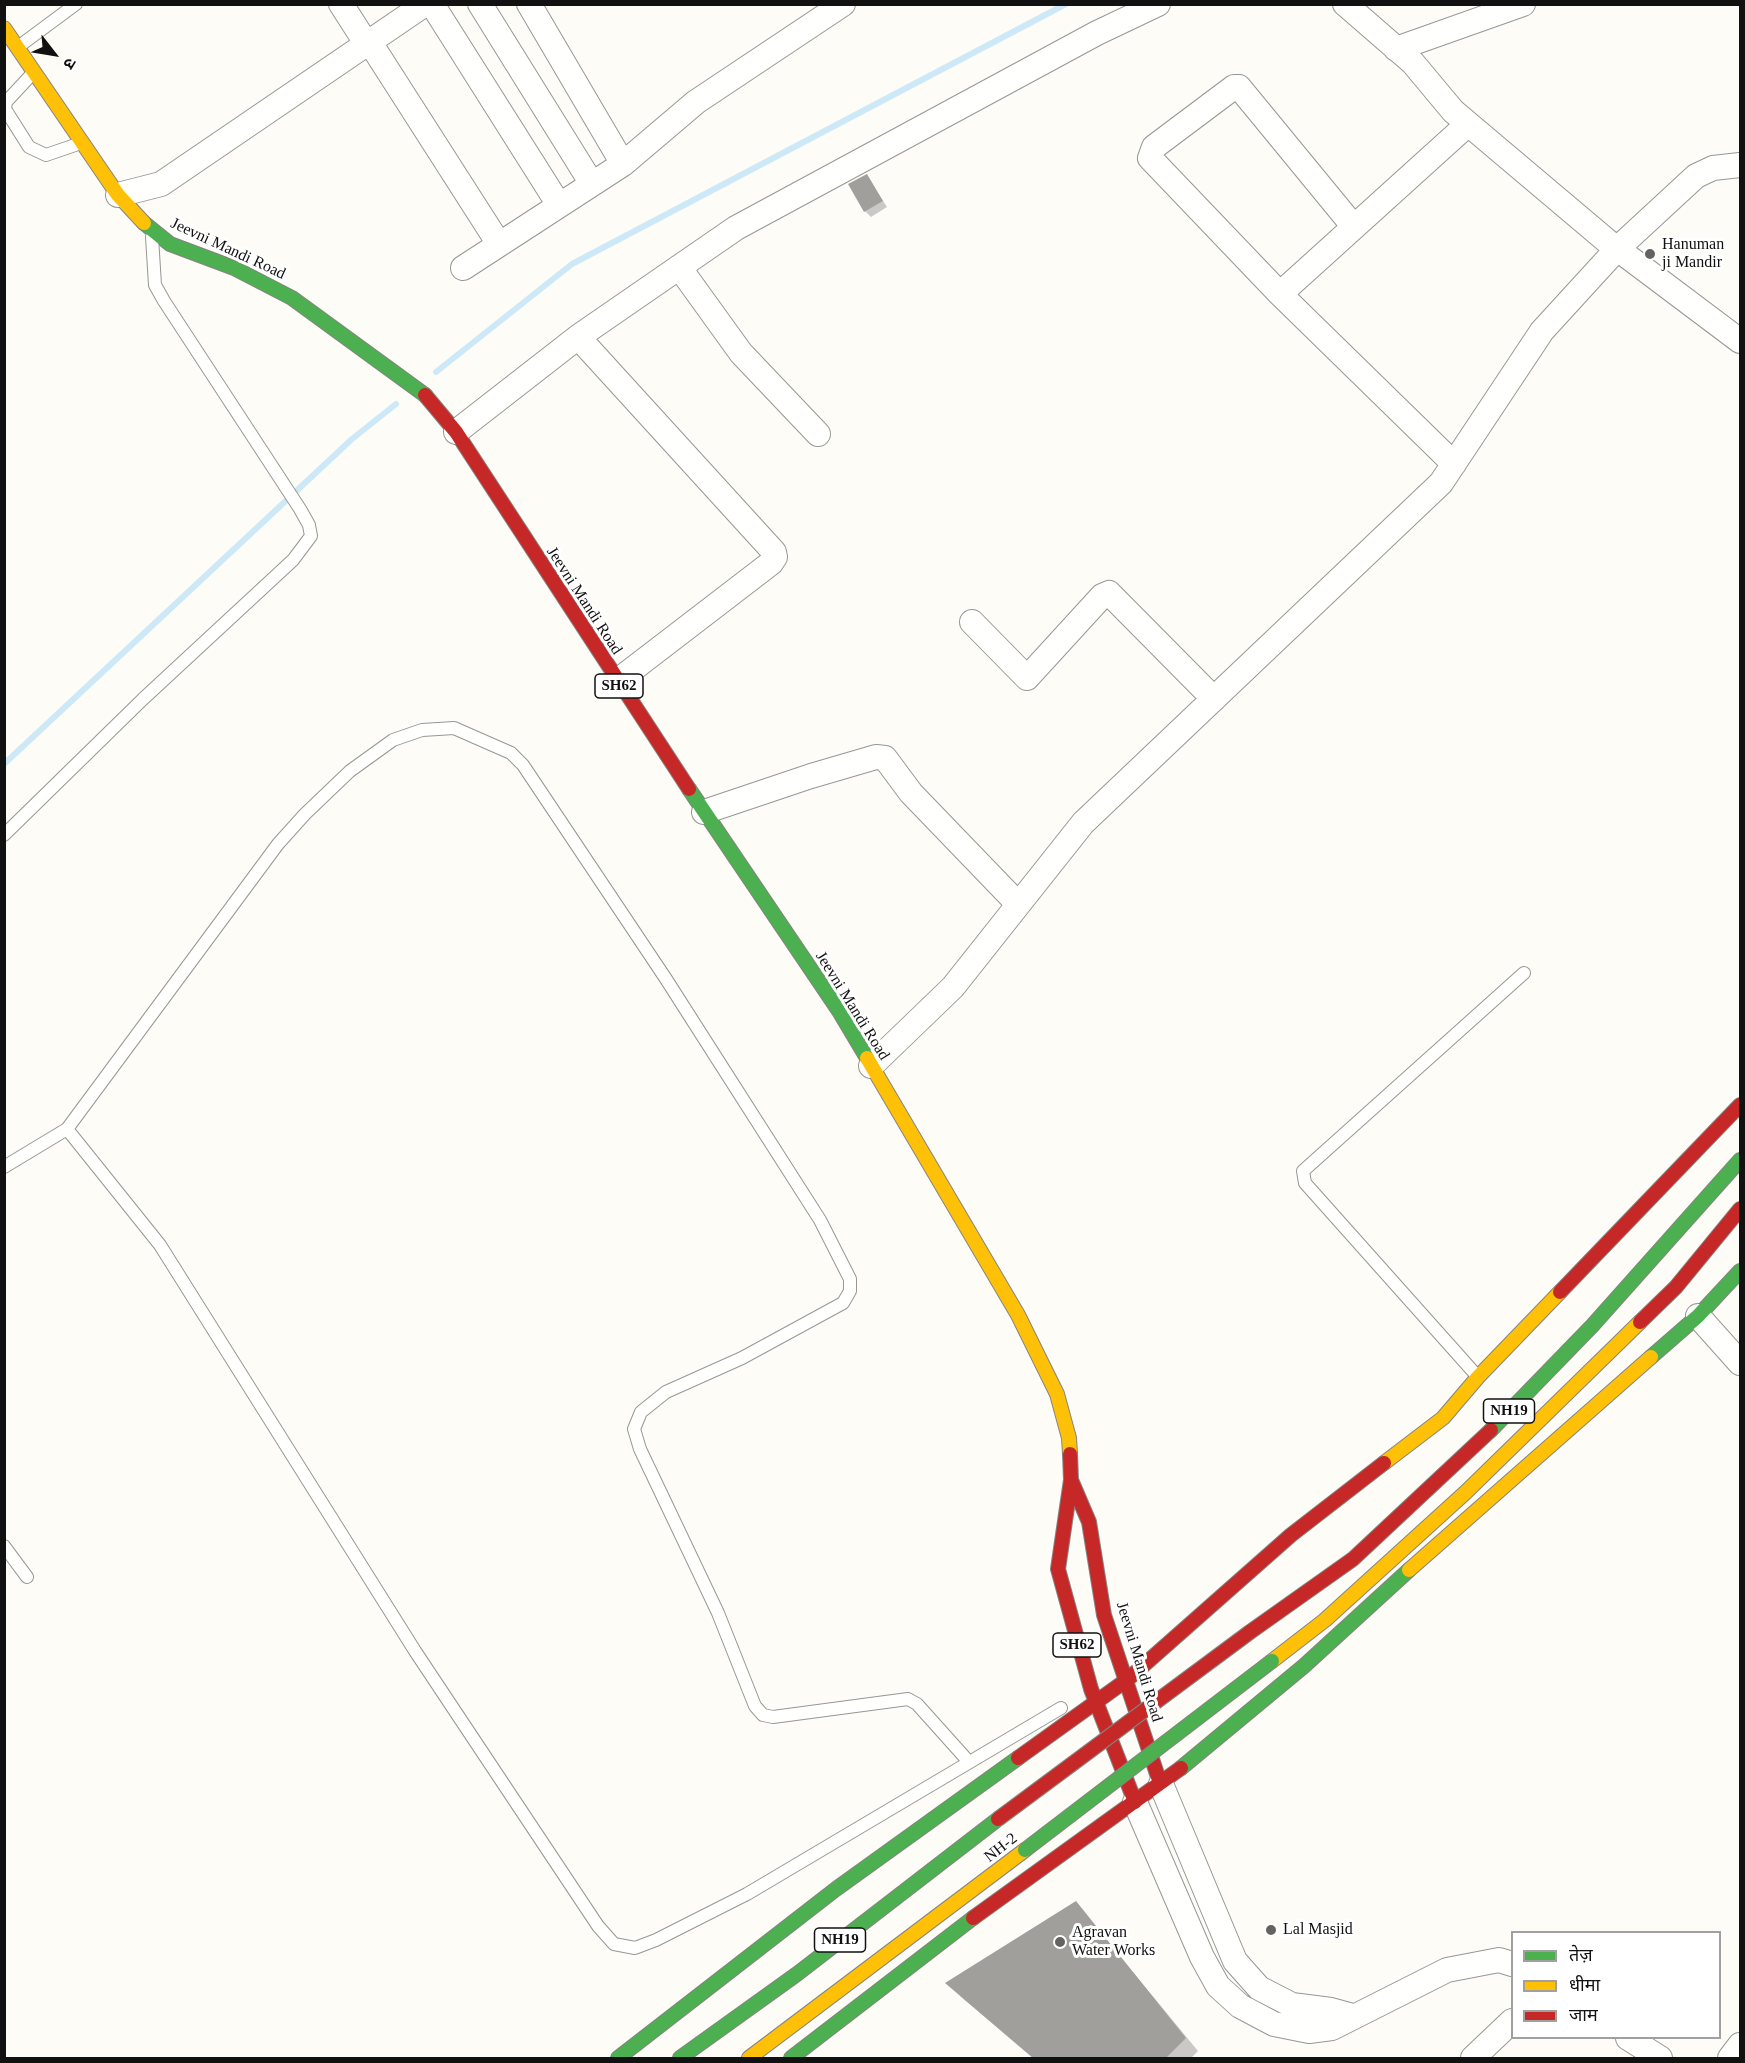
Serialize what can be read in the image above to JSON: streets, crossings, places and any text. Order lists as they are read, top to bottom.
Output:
{
  "streets": {
    "main road": [
      "Jeevni Mandi Road",
      "SH62",
      "NH19",
      "NH-2"
    ]
  },
  "places": ["Hanuman ji Mandir", "Lal Masjid", "Agravan Water Works"],
  "legend": ["तेज़", "धीमा", "जाम"],
  "north": "bottom right"
}
